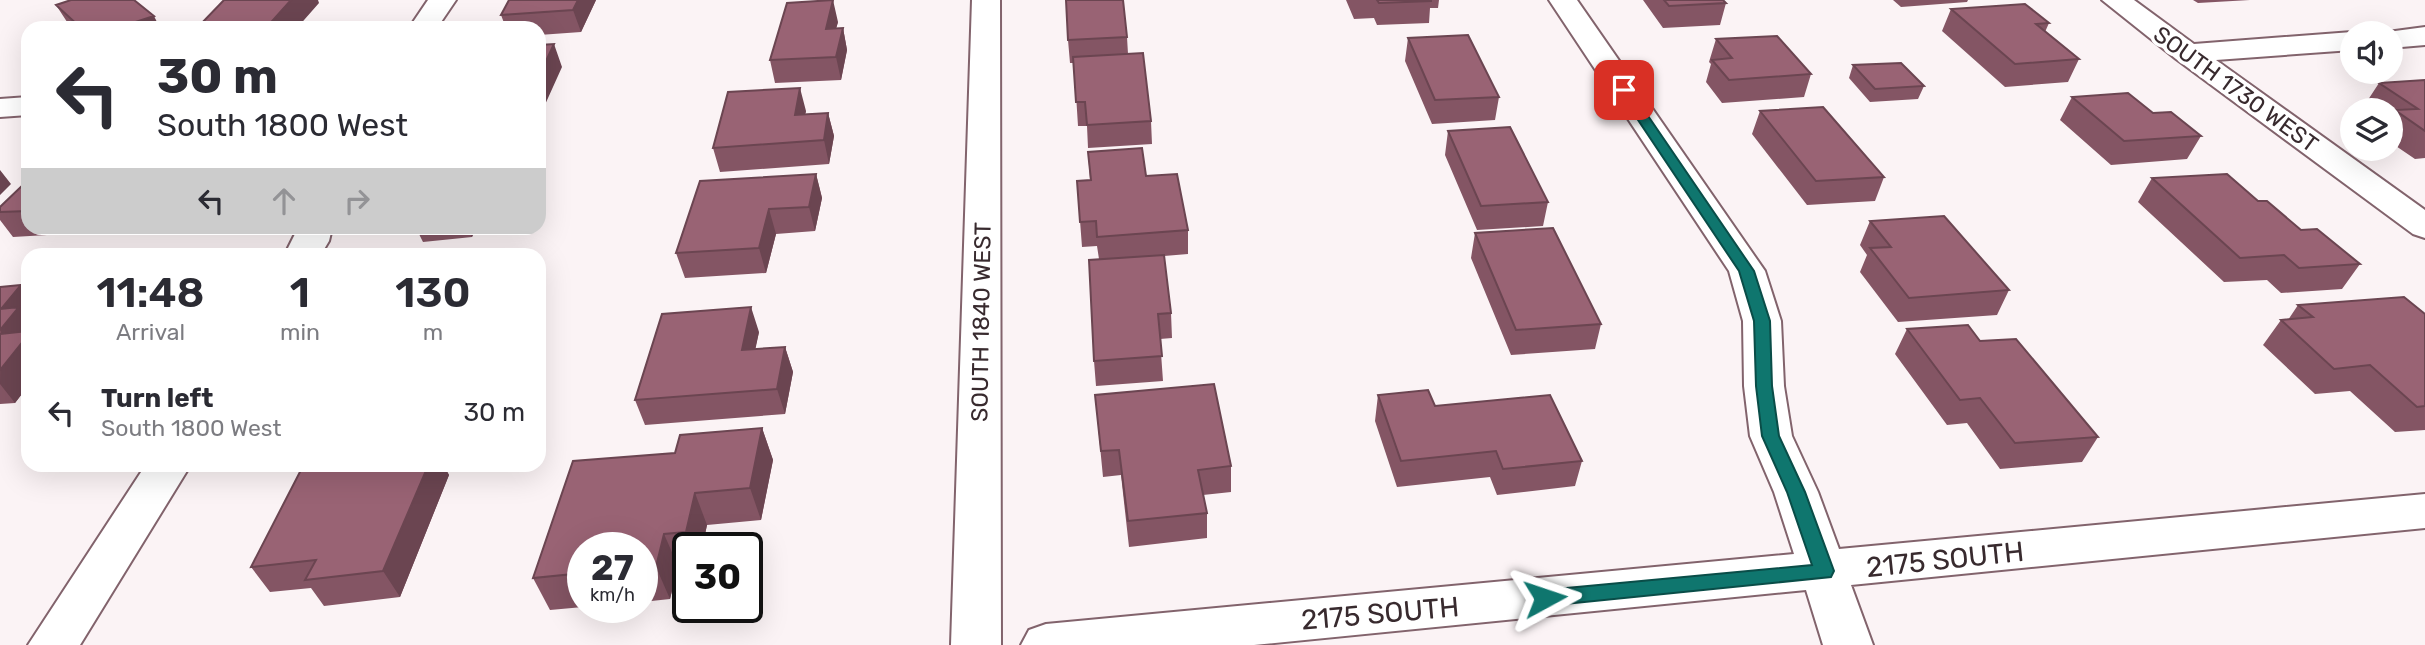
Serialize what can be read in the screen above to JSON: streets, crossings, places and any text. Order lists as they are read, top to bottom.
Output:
{
  "streets": {
    "street": ["SOUTH 1730 WEST", "SOUTH 1840 WEST", "2175 SOUTH"]
  },
  "page": {
    "turn": ["30 m", "South 1800 West"],
    "eta": [
      "11:48",
      "Arrival",
      "1",
      "min",
      "130",
      "m"
    ],
    "list": [
      {
        "name": "Turn left",
        "note": "South 1800 West",
        "value": "30 m"
      }
    ],
    "speed": "27 km/h",
    "limit": "30"
  }
}
